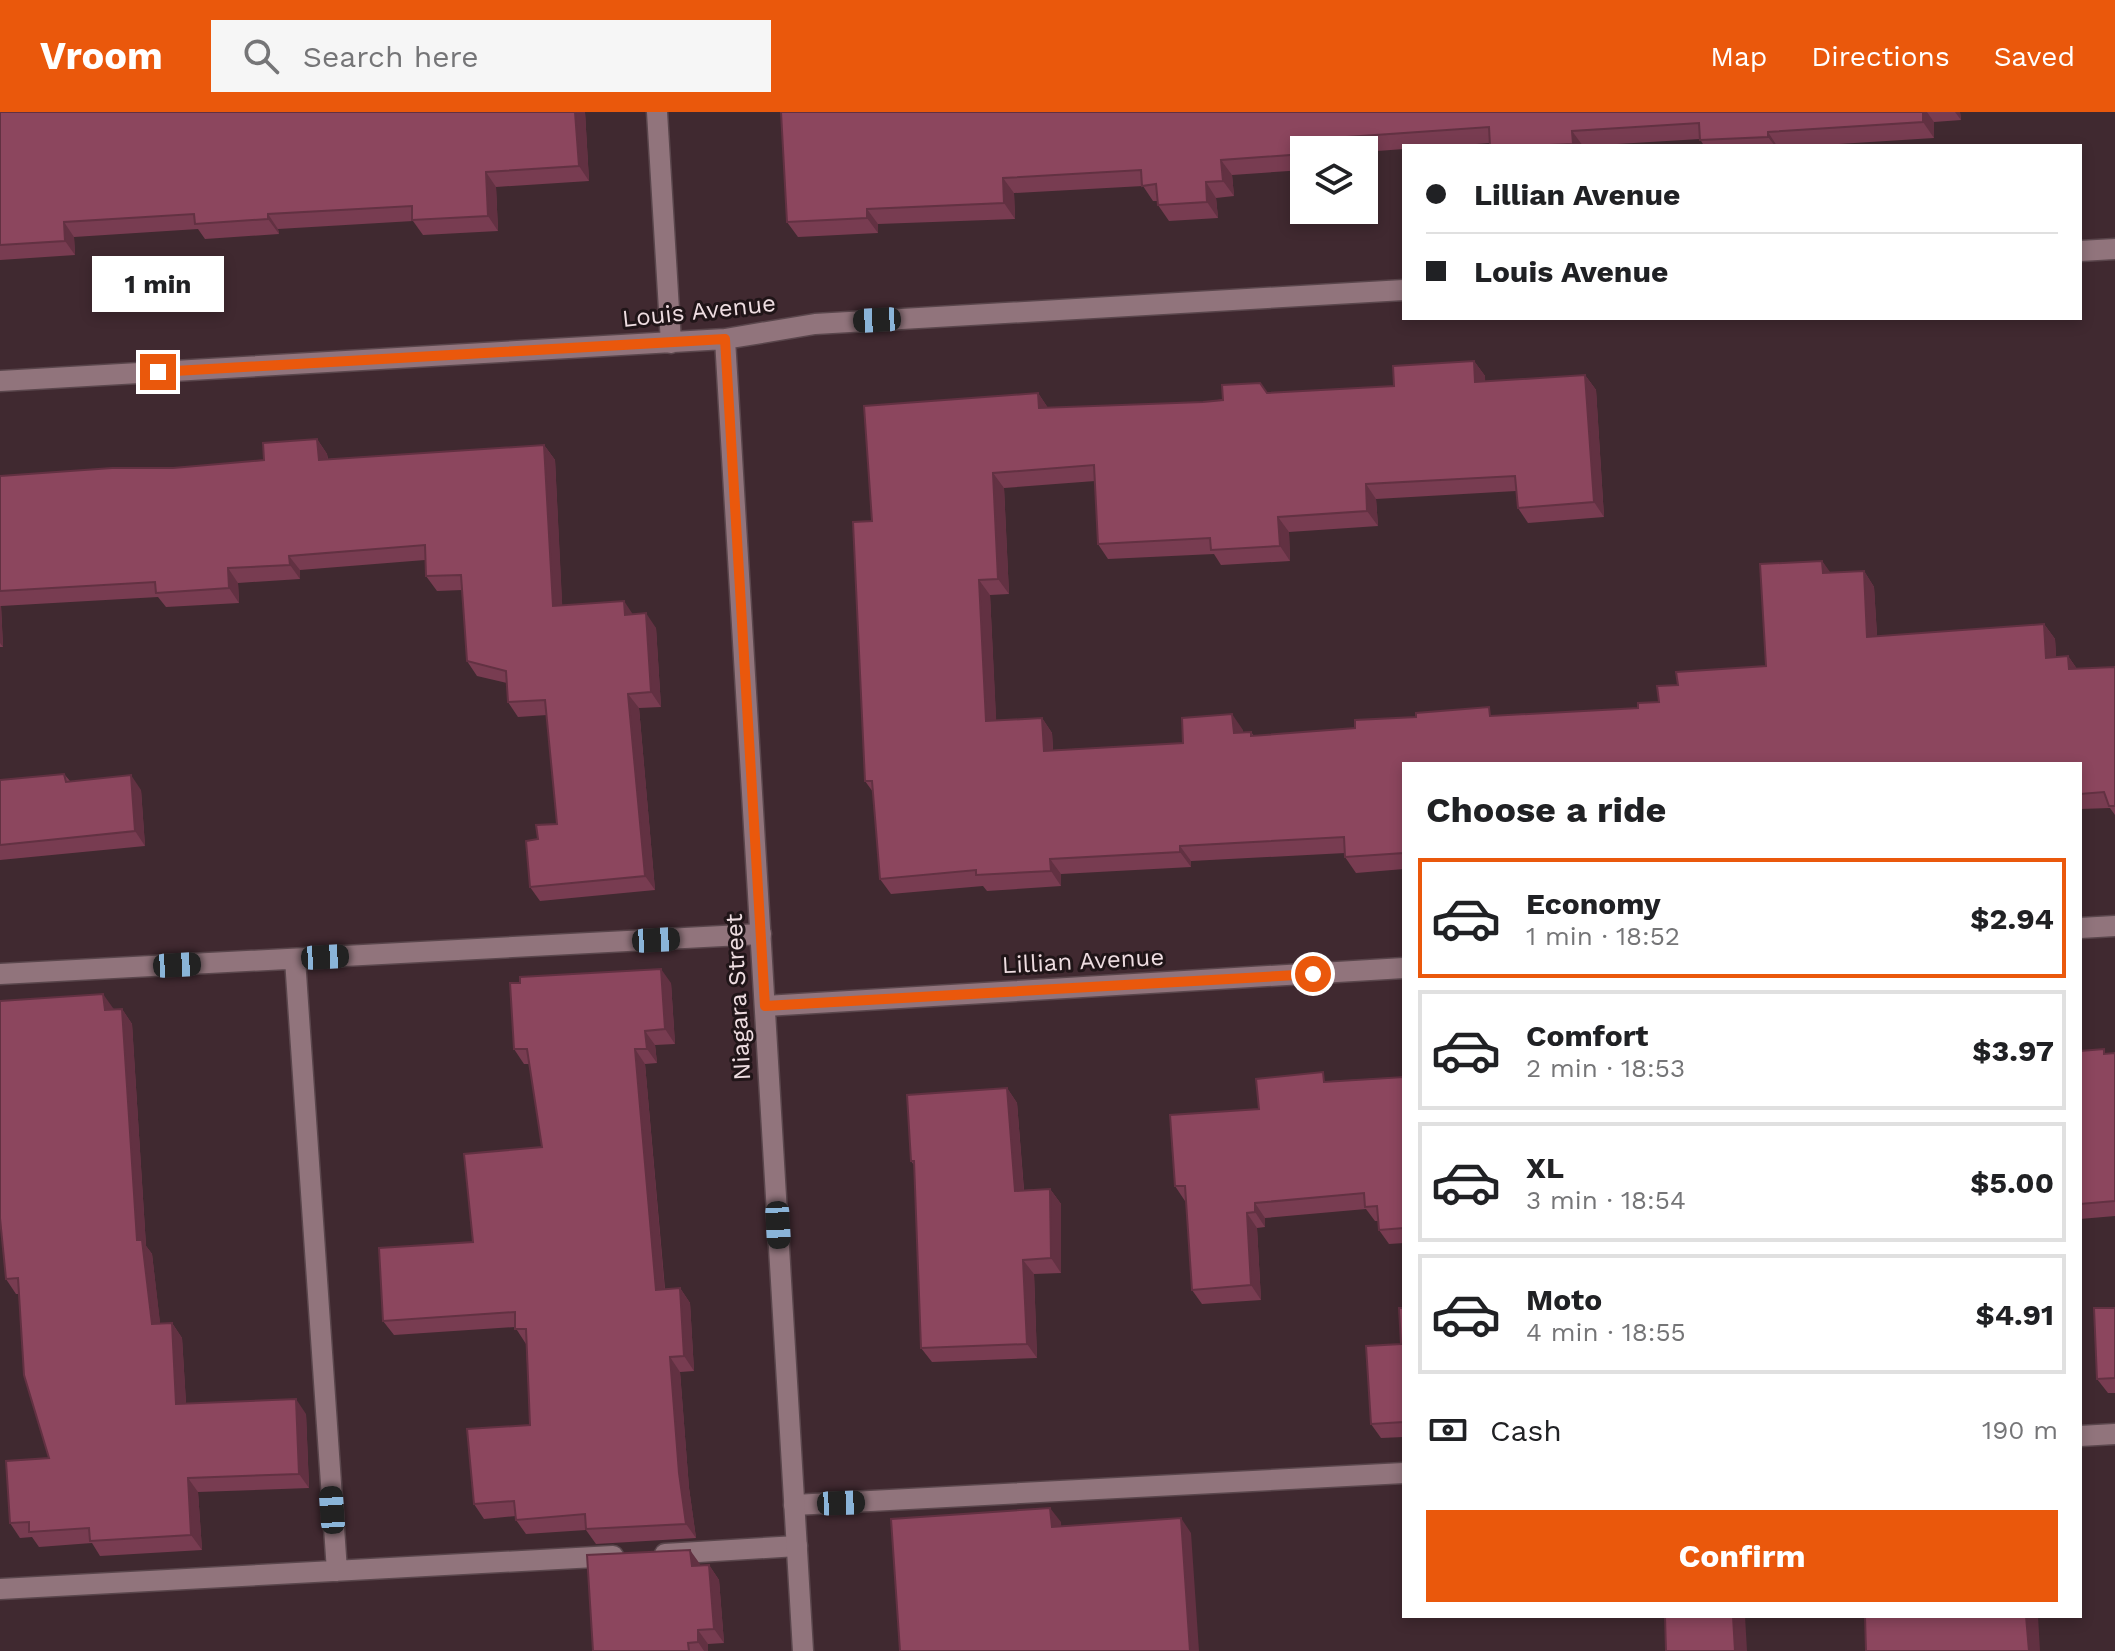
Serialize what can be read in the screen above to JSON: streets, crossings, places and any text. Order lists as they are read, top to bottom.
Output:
{
  "streets": {
    "street": ["Louis Avenue", "Lillian Avenue", "Niagara Street"]
  },
  "crossings": [
    ["Louis Avenue", "Niagara Street"],
    ["Lillian Avenue", "Niagara Street"]
  ],
  "page": {
    "header": "Vroom",
    "search": "Search here",
    "nav": ["Map", "Directions", "Saved"],
    "banner": ["Lillian Avenue", "Louis Avenue"],
    "bubble": "1 min",
    "heading": "Choose a ride",
    "list": [
      {
        "name": "Economy",
        "note": "1 min · 18:52",
        "value": "$2.94"
      },
      {
        "name": "Comfort",
        "note": "2 min · 18:53",
        "value": "$3.97"
      },
      {
        "name": "XL",
        "note": "3 min · 18:54",
        "value": "$5.00"
      },
      {
        "name": "Moto",
        "note": "4 min · 18:55",
        "value": "$4.91"
      }
    ],
    "pay": ["Cash", "190 m"],
    "buttons": "Confirm"
  }
}
